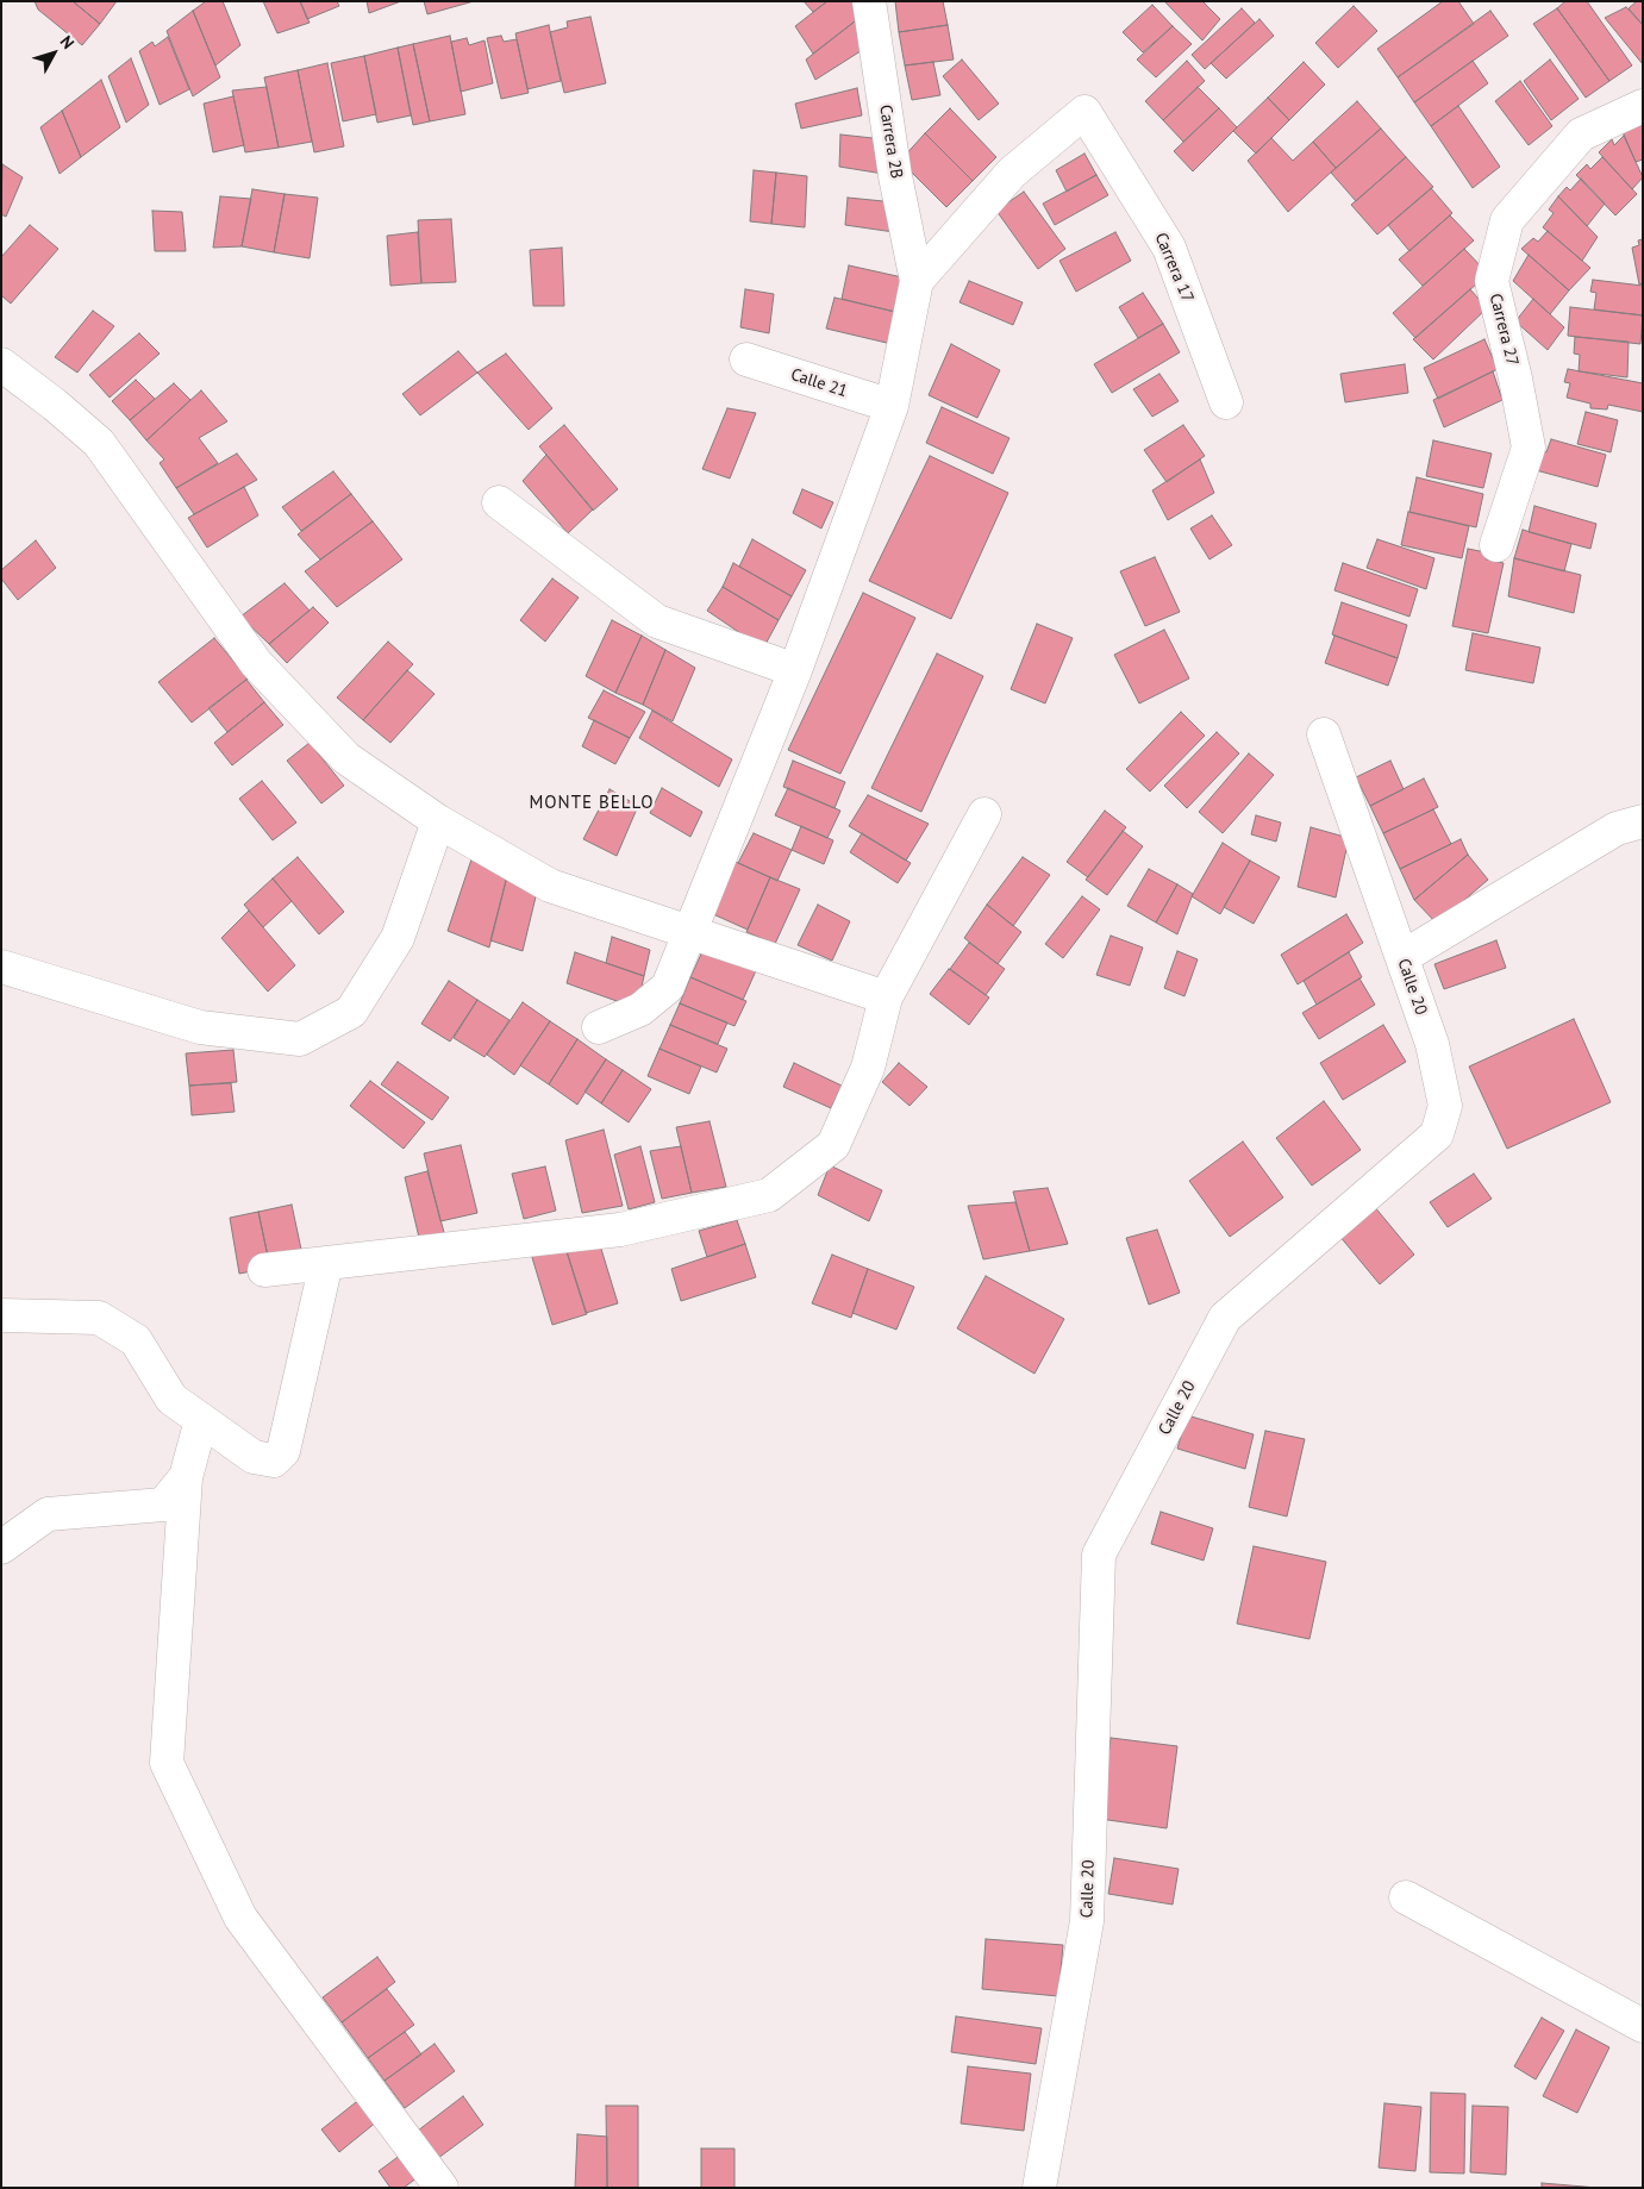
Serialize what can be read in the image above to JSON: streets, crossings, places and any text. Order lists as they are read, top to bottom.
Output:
{
  "streets": {
    "street": [
      "Carrera 2B",
      "Carrera 17",
      "Carrera 27",
      "Calle 21",
      "Calle 20"
    ]
  },
  "crossings": [
    ["Carrera 2B", "Carrera 17"]
  ],
  "districts": ["MONTE BELLO"],
  "north": "top right"
}
